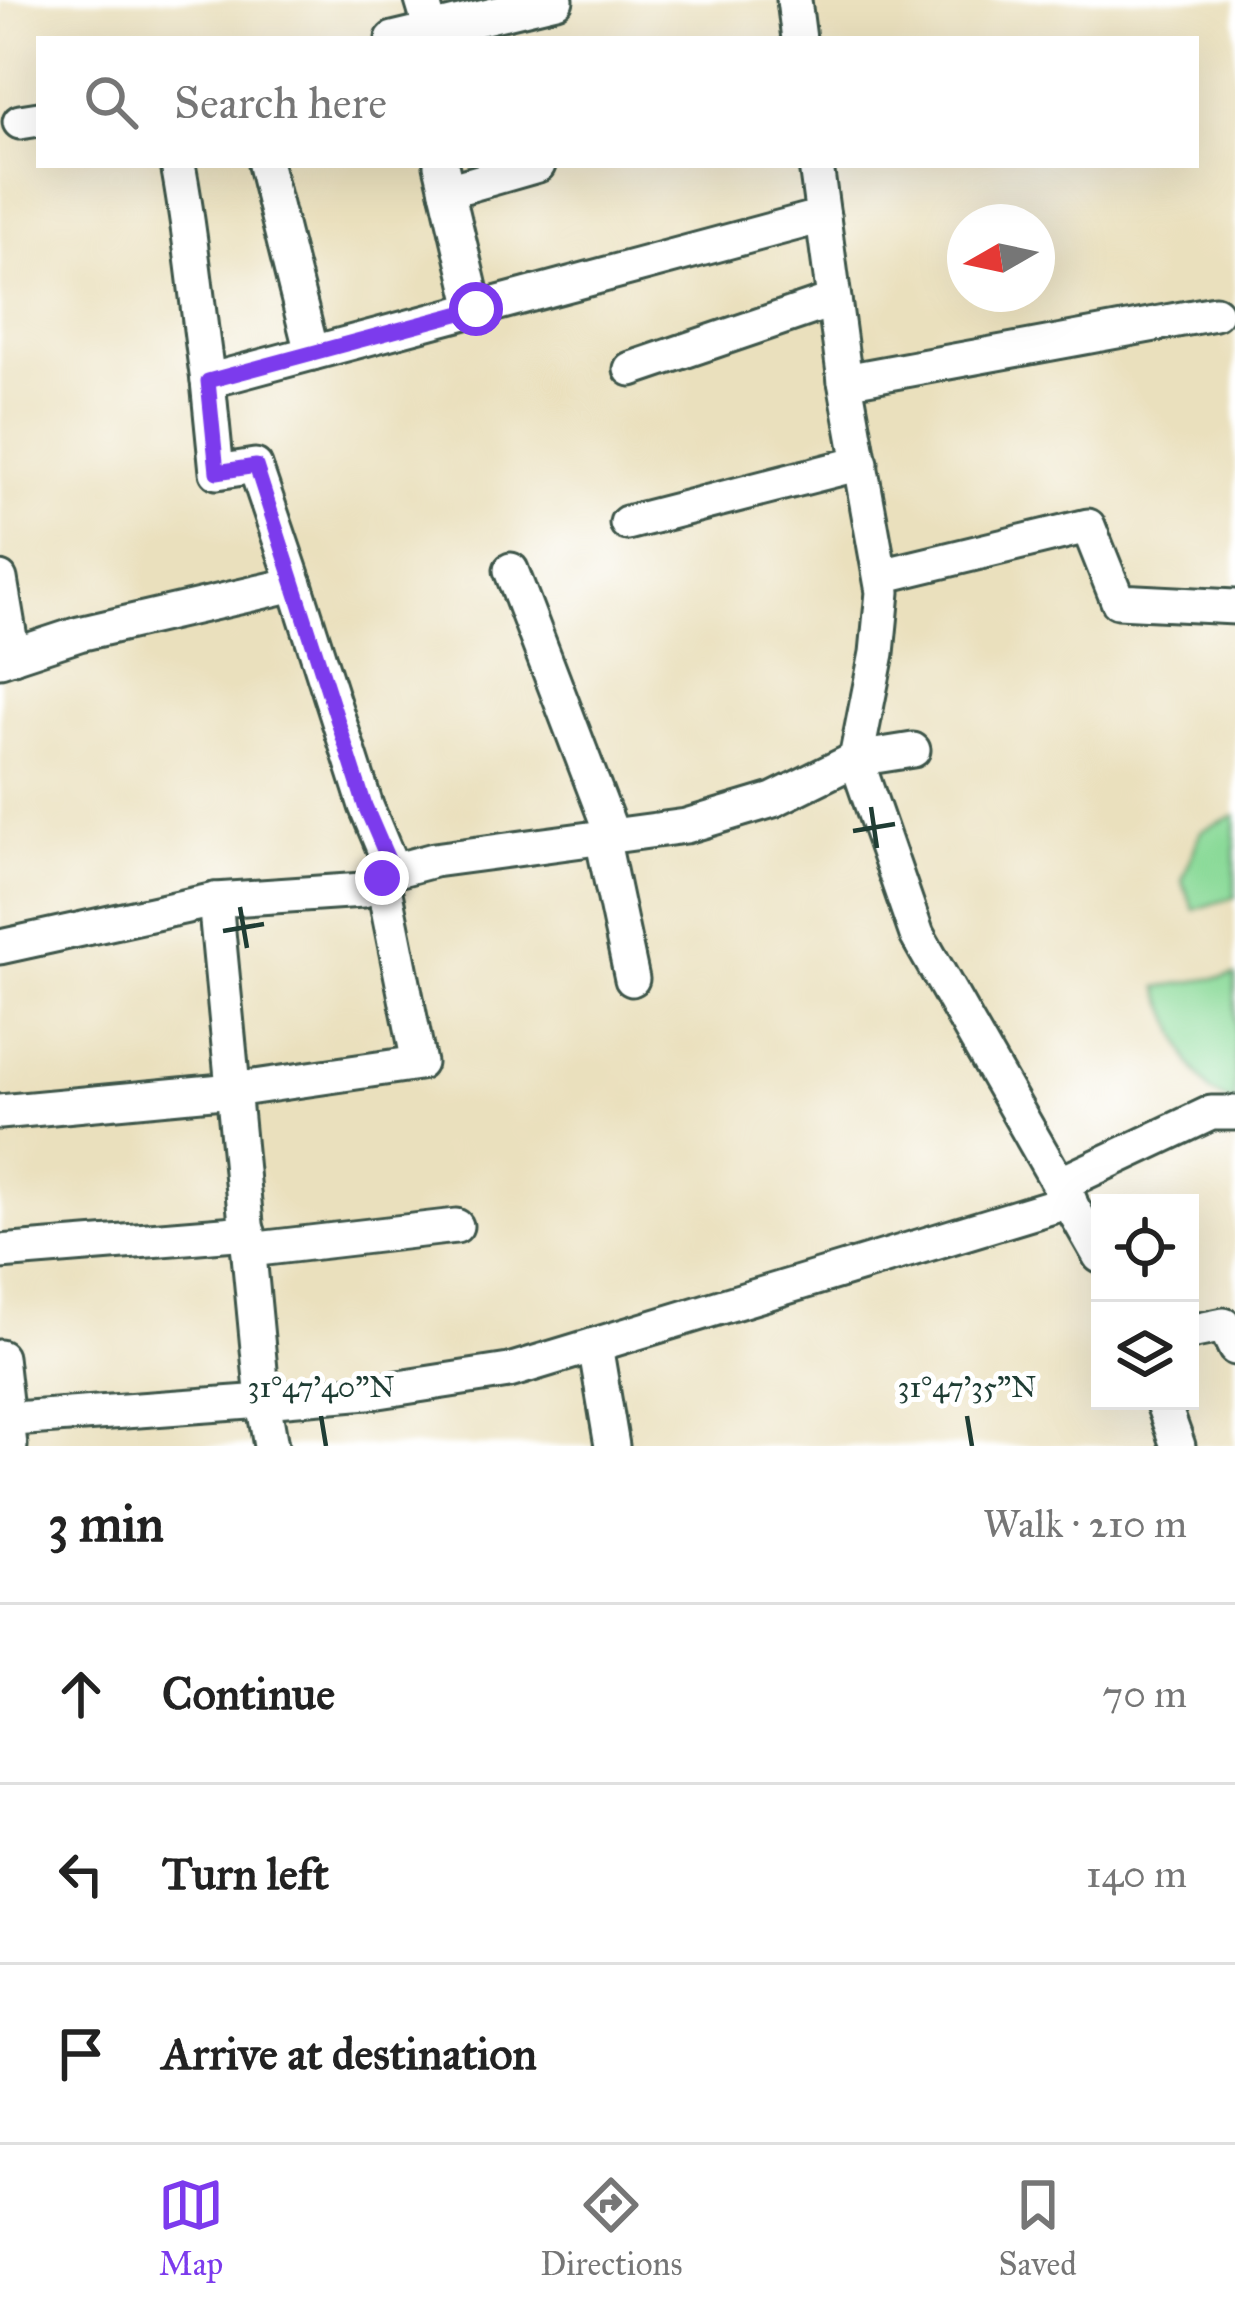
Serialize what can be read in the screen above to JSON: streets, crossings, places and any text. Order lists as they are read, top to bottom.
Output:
{
  "north": "left",
  "page": {
    "search": "Search here",
    "heading": ["3 min", "Walk · 210 m"],
    "list": [
      ["Continue", "70 m"],
      ["Turn left", "140 m"],
      "Arrive at destination"
    ],
    "nav": ["Map", "Directions", "Saved"]
  },
  "coordinates": ["31°47'40\"N", "31°47'35\"N"]
}
